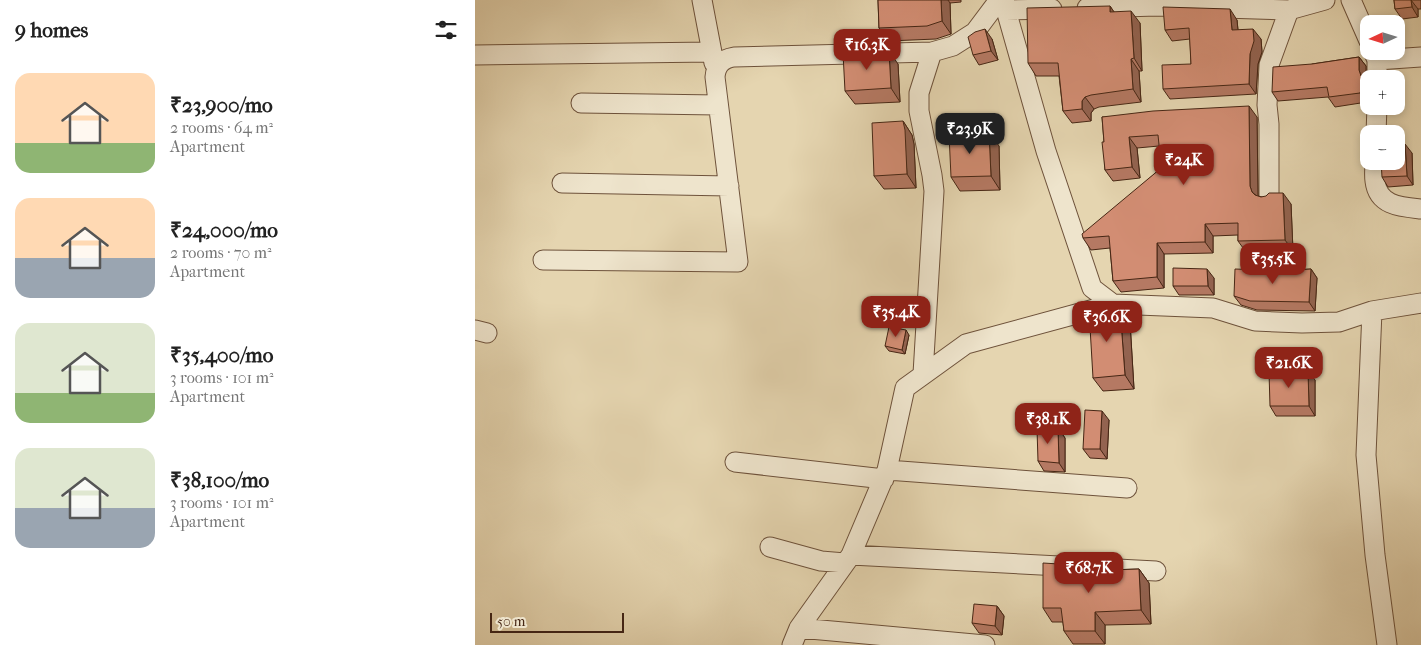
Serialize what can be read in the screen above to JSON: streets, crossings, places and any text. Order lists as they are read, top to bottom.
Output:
{
  "scale_bar": "50 m",
  "north": "left",
  "page": {
    "heading": "9 homes",
    "map_buttons": ["+", "−"],
    "price": [
      "₹16.3K",
      "₹23.9K",
      "₹24K",
      "₹35.5K",
      "₹35.4K",
      "₹36.6K",
      "₹21.6K",
      "₹38.1K",
      "₹68.7K"
    ],
    "list": [
      {
        "name": "₹23,900/mo",
        "note": "2 rooms · 64 m² · Apartment"
      },
      {
        "name": "₹24,000/mo",
        "note": "2 rooms · 70 m² · Apartment"
      },
      {
        "name": "₹35,400/mo",
        "note": "3 rooms · 101 m² · Apartment"
      },
      {
        "name": "₹38,100/mo",
        "note": "3 rooms · 101 m² · Apartment"
      }
    ],
    "scale": "50 m"
  }
}
